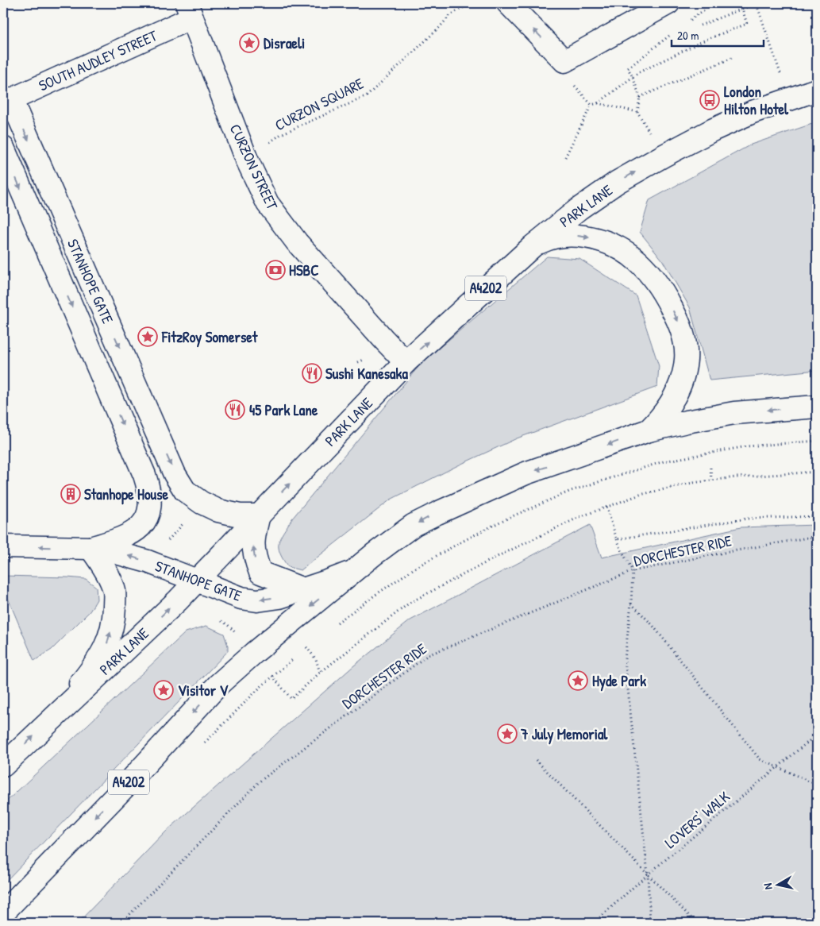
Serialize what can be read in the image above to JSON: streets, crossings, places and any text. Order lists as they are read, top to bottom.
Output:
{
  "streets": {
    "main road": [
      "SOUTH AUDLEY STREET",
      "CURZON STREET",
      "PARK LANE",
      "STANHOPE GATE",
      "A4202"
    ],
    "path": ["CURZON SQUARE", "DORCHESTER RIDE", "LOVERS' WALK"]
  },
  "crossings": [
    ["SOUTH AUDLEY STREET", "CURZON STREET"],
    ["SOUTH AUDLEY STREET", "STANHOPE GATE"],
    ["CURZON SQUARE", "CURZON STREET"],
    ["CURZON STREET", "PARK LANE"],
    ["PARK LANE", "STANHOPE GATE"],
    ["PARK LANE", "A4202"]
  ],
  "places": {
    "place": [
      "Disraeli",
      "FitzRoy Somerset",
      "Hyde Park",
      "Visitor V",
      "7 July Memorial"
    ],
    "bus stop": ["London Hilton Hotel"],
    "bank": ["HSBC"],
    "restaurant": ["Sushi Kanesaka", "45 Park Lane"],
    "building": ["Stanhope House"]
  },
  "scale_bar": "20 m",
  "north": "left"
}
